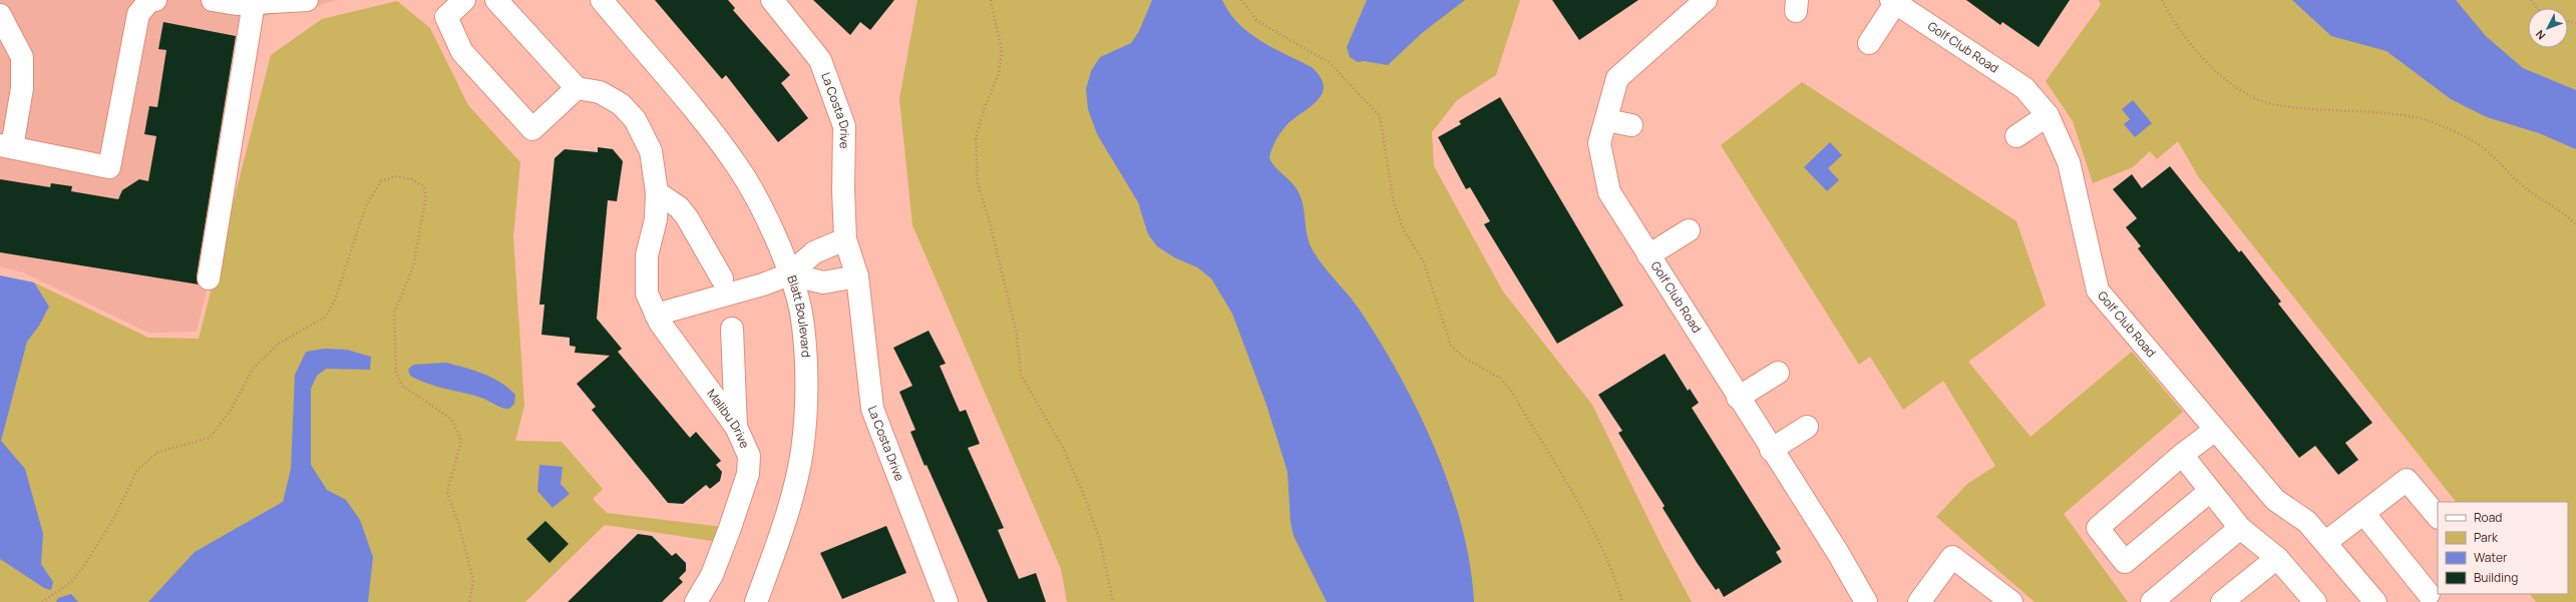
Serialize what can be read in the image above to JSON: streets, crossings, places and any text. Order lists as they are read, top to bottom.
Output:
{
  "streets": {
    "street": [
      "Golf Club Road",
      "La Costa Drive",
      "Blatt Boulevard",
      "Malibu Drive"
    ]
  },
  "legend": [
    "Road",
    "Park",
    "Water",
    "Building"
  ],
  "north": "bottom left"
}
